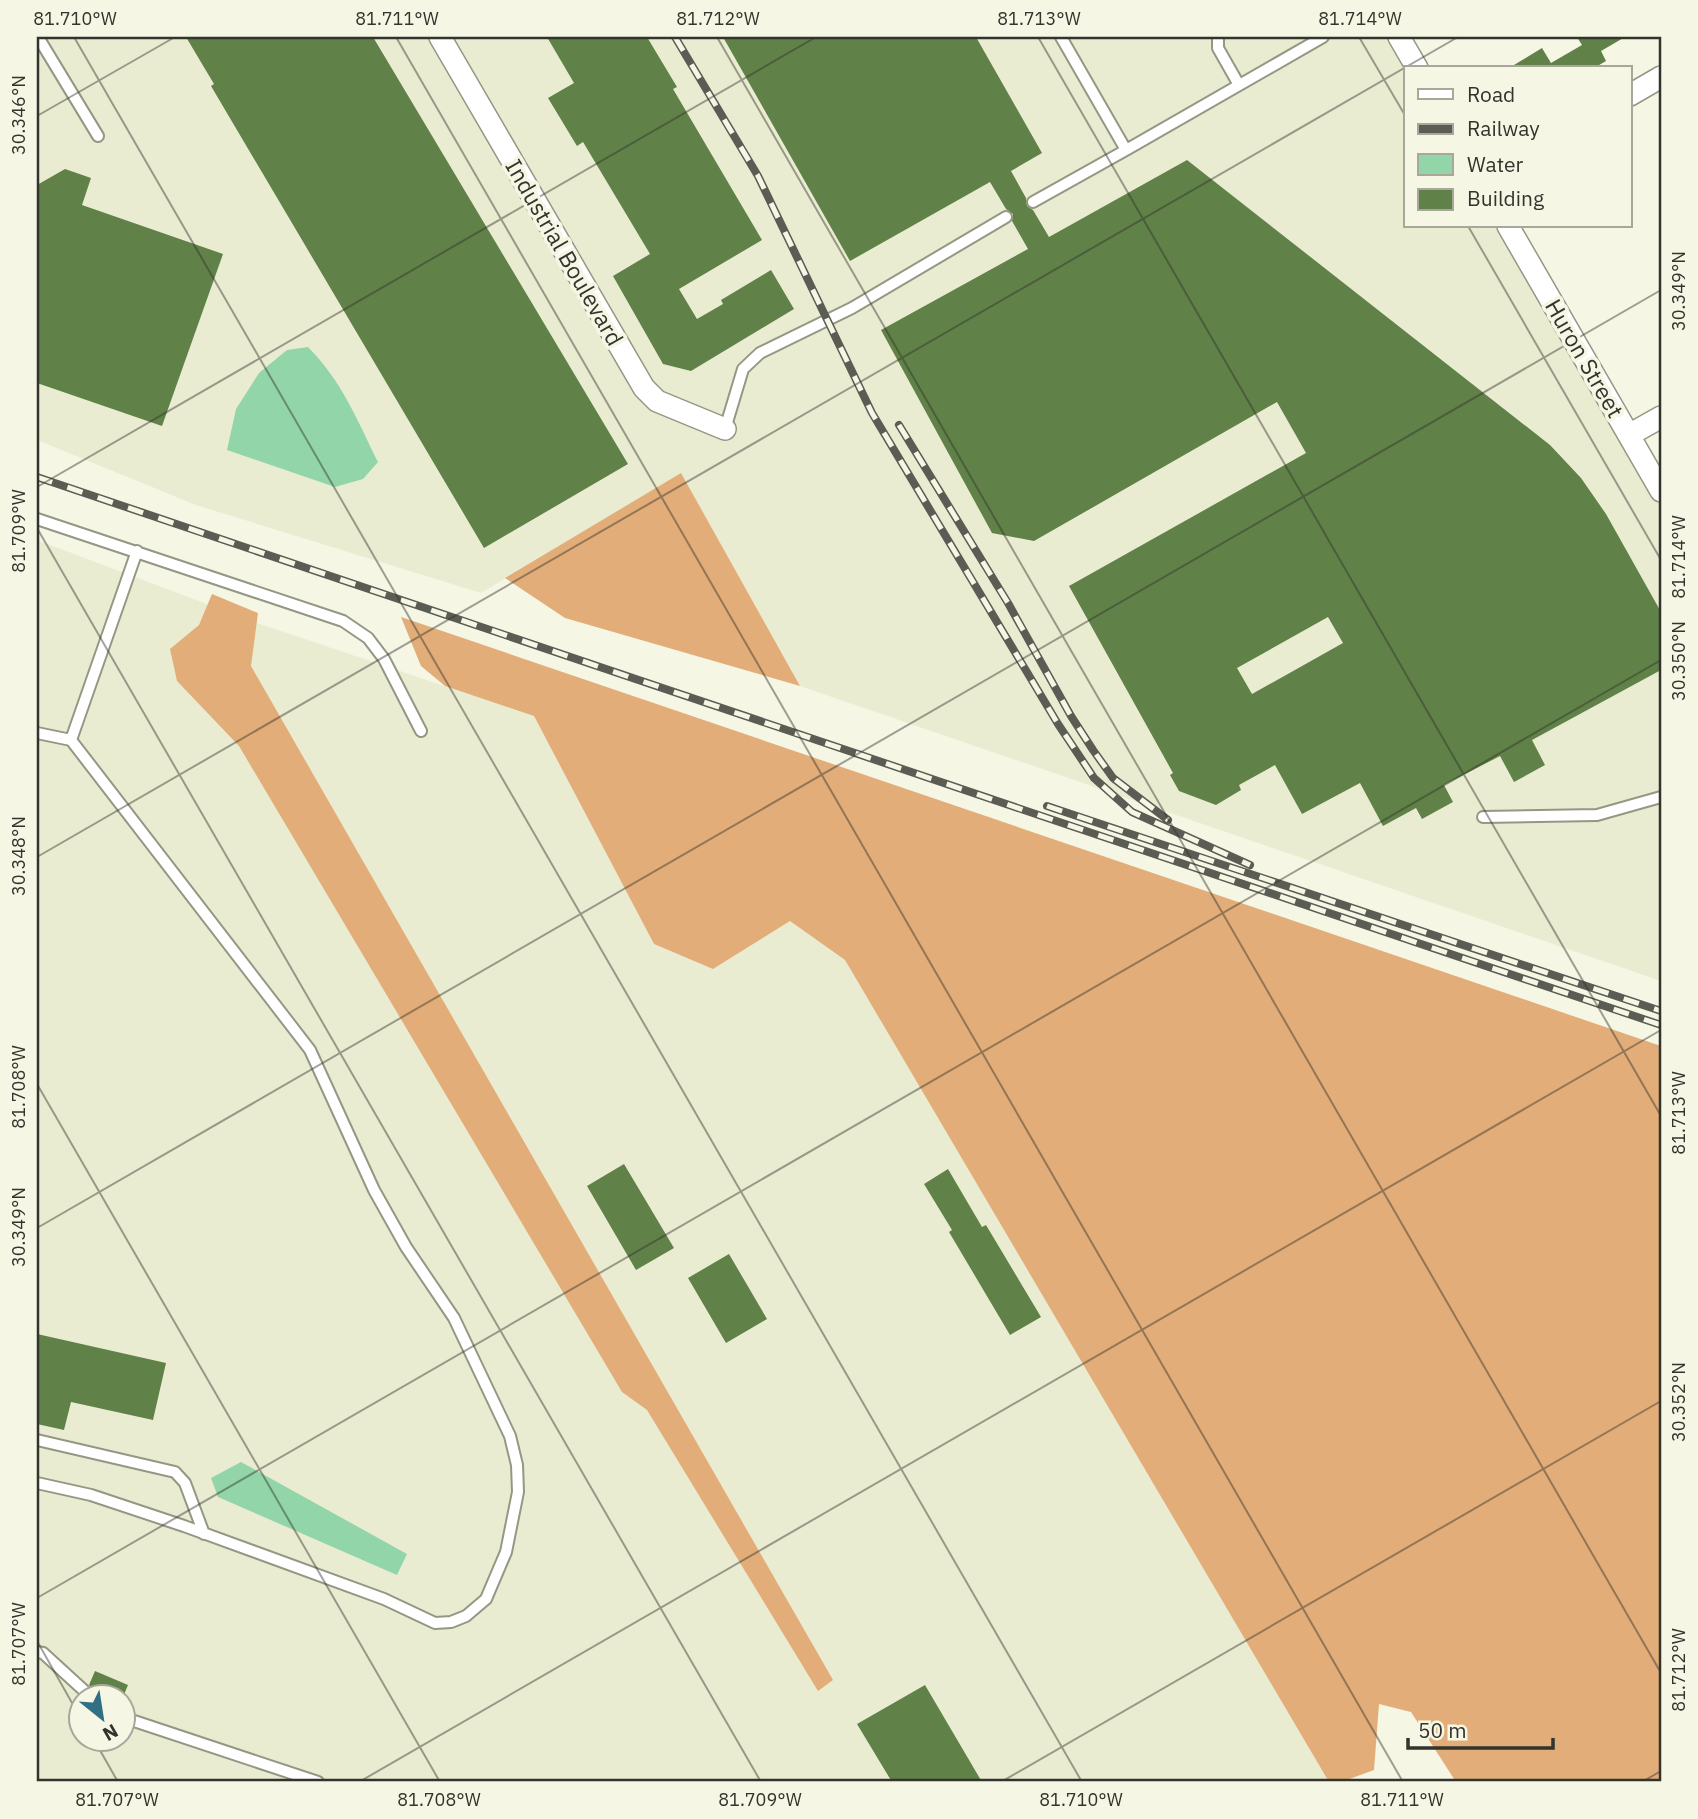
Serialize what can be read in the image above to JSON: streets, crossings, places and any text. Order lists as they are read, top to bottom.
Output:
{
  "streets": {
    "street": ["Industrial Boulevard", "Huron Street"]
  },
  "legend": [
    "Road",
    "Railway",
    "Water",
    "Building"
  ],
  "scale_bar": "50 m",
  "north": "bottom right",
  "coordinates": [
    "81.710°W",
    "81.711°W",
    "81.712°W",
    "81.713°W",
    "81.714°W",
    "30.346°N",
    "30.349°N",
    "81.709°W",
    "30.350°N",
    "30.348°N",
    "81.708°W",
    "30.352°N",
    "81.707°W"
  ]
}
